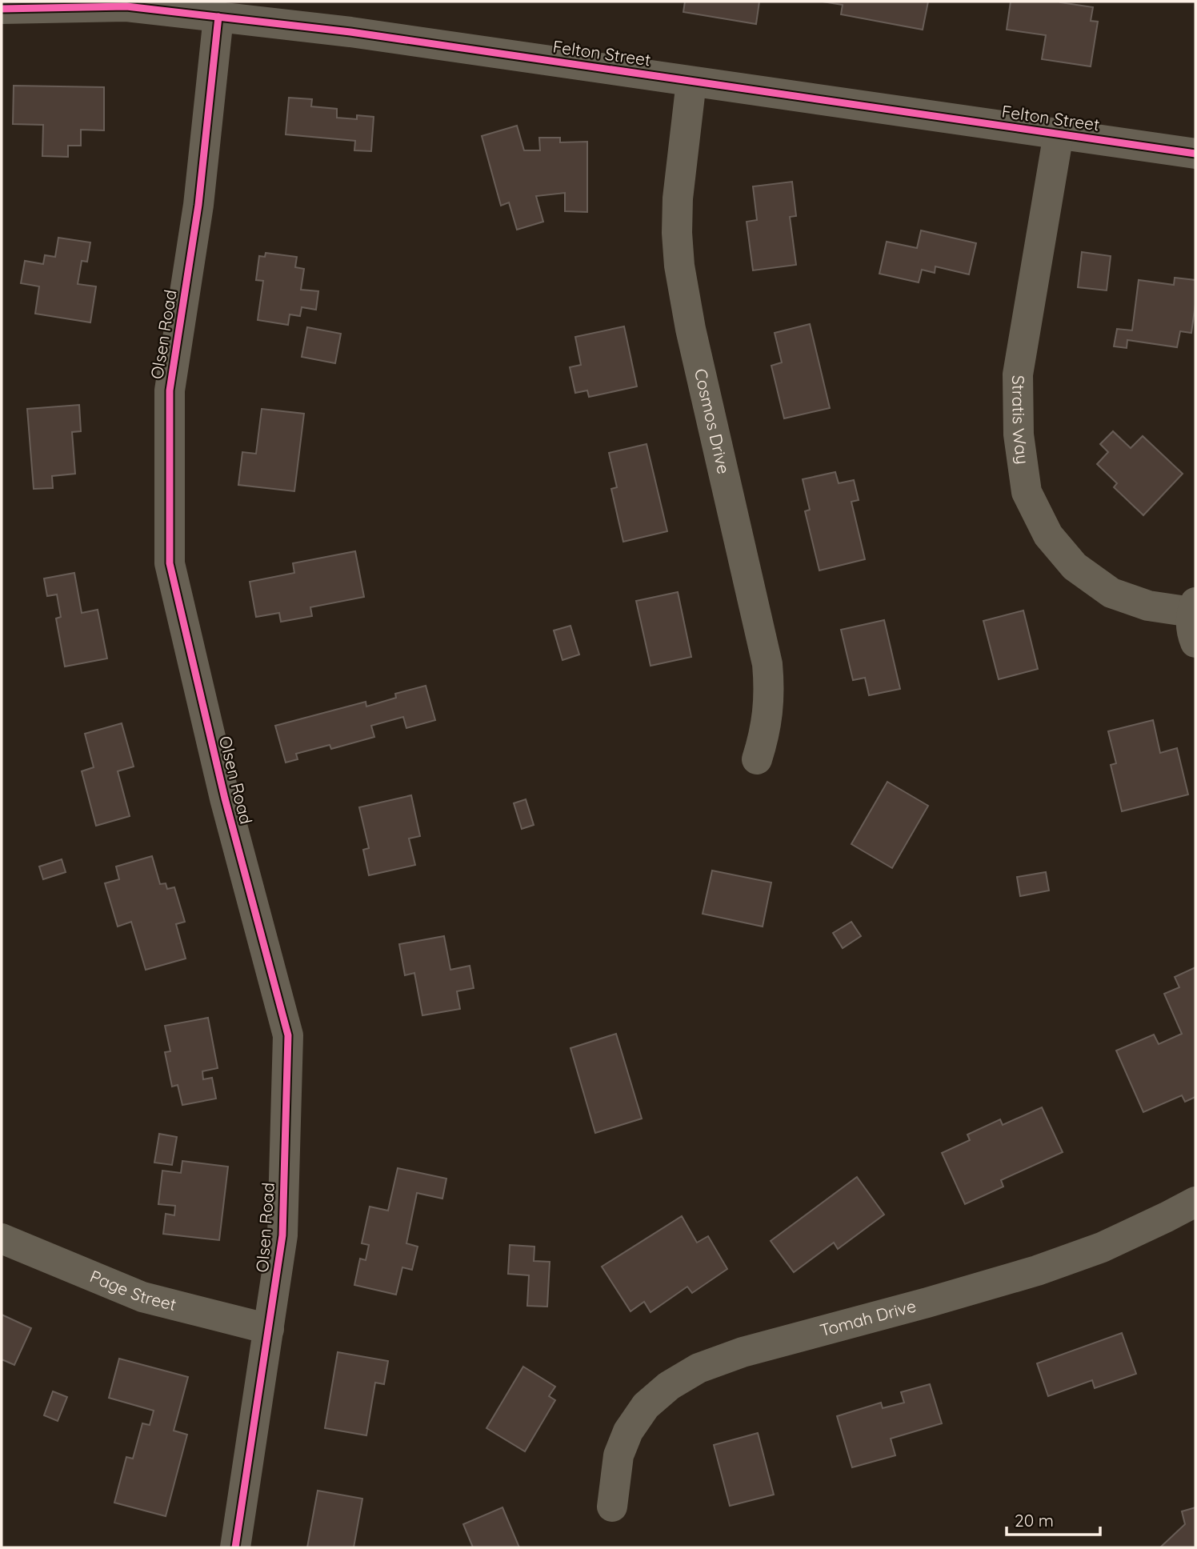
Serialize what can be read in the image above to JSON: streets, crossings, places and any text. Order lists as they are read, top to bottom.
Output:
{
  "streets": {
    "street": [
      "Felton Street",
      "Olsen Road",
      "Stratis Way",
      "Cosmos Drive",
      "Page Street",
      "Tomah Drive"
    ]
  },
  "crossings": [
    ["Felton Street", "Olsen Road"],
    ["Felton Street", "Stratis Way"],
    ["Felton Street", "Cosmos Drive"],
    ["Olsen Road", "Page Street"]
  ],
  "scale_bar": "20 m"
}
